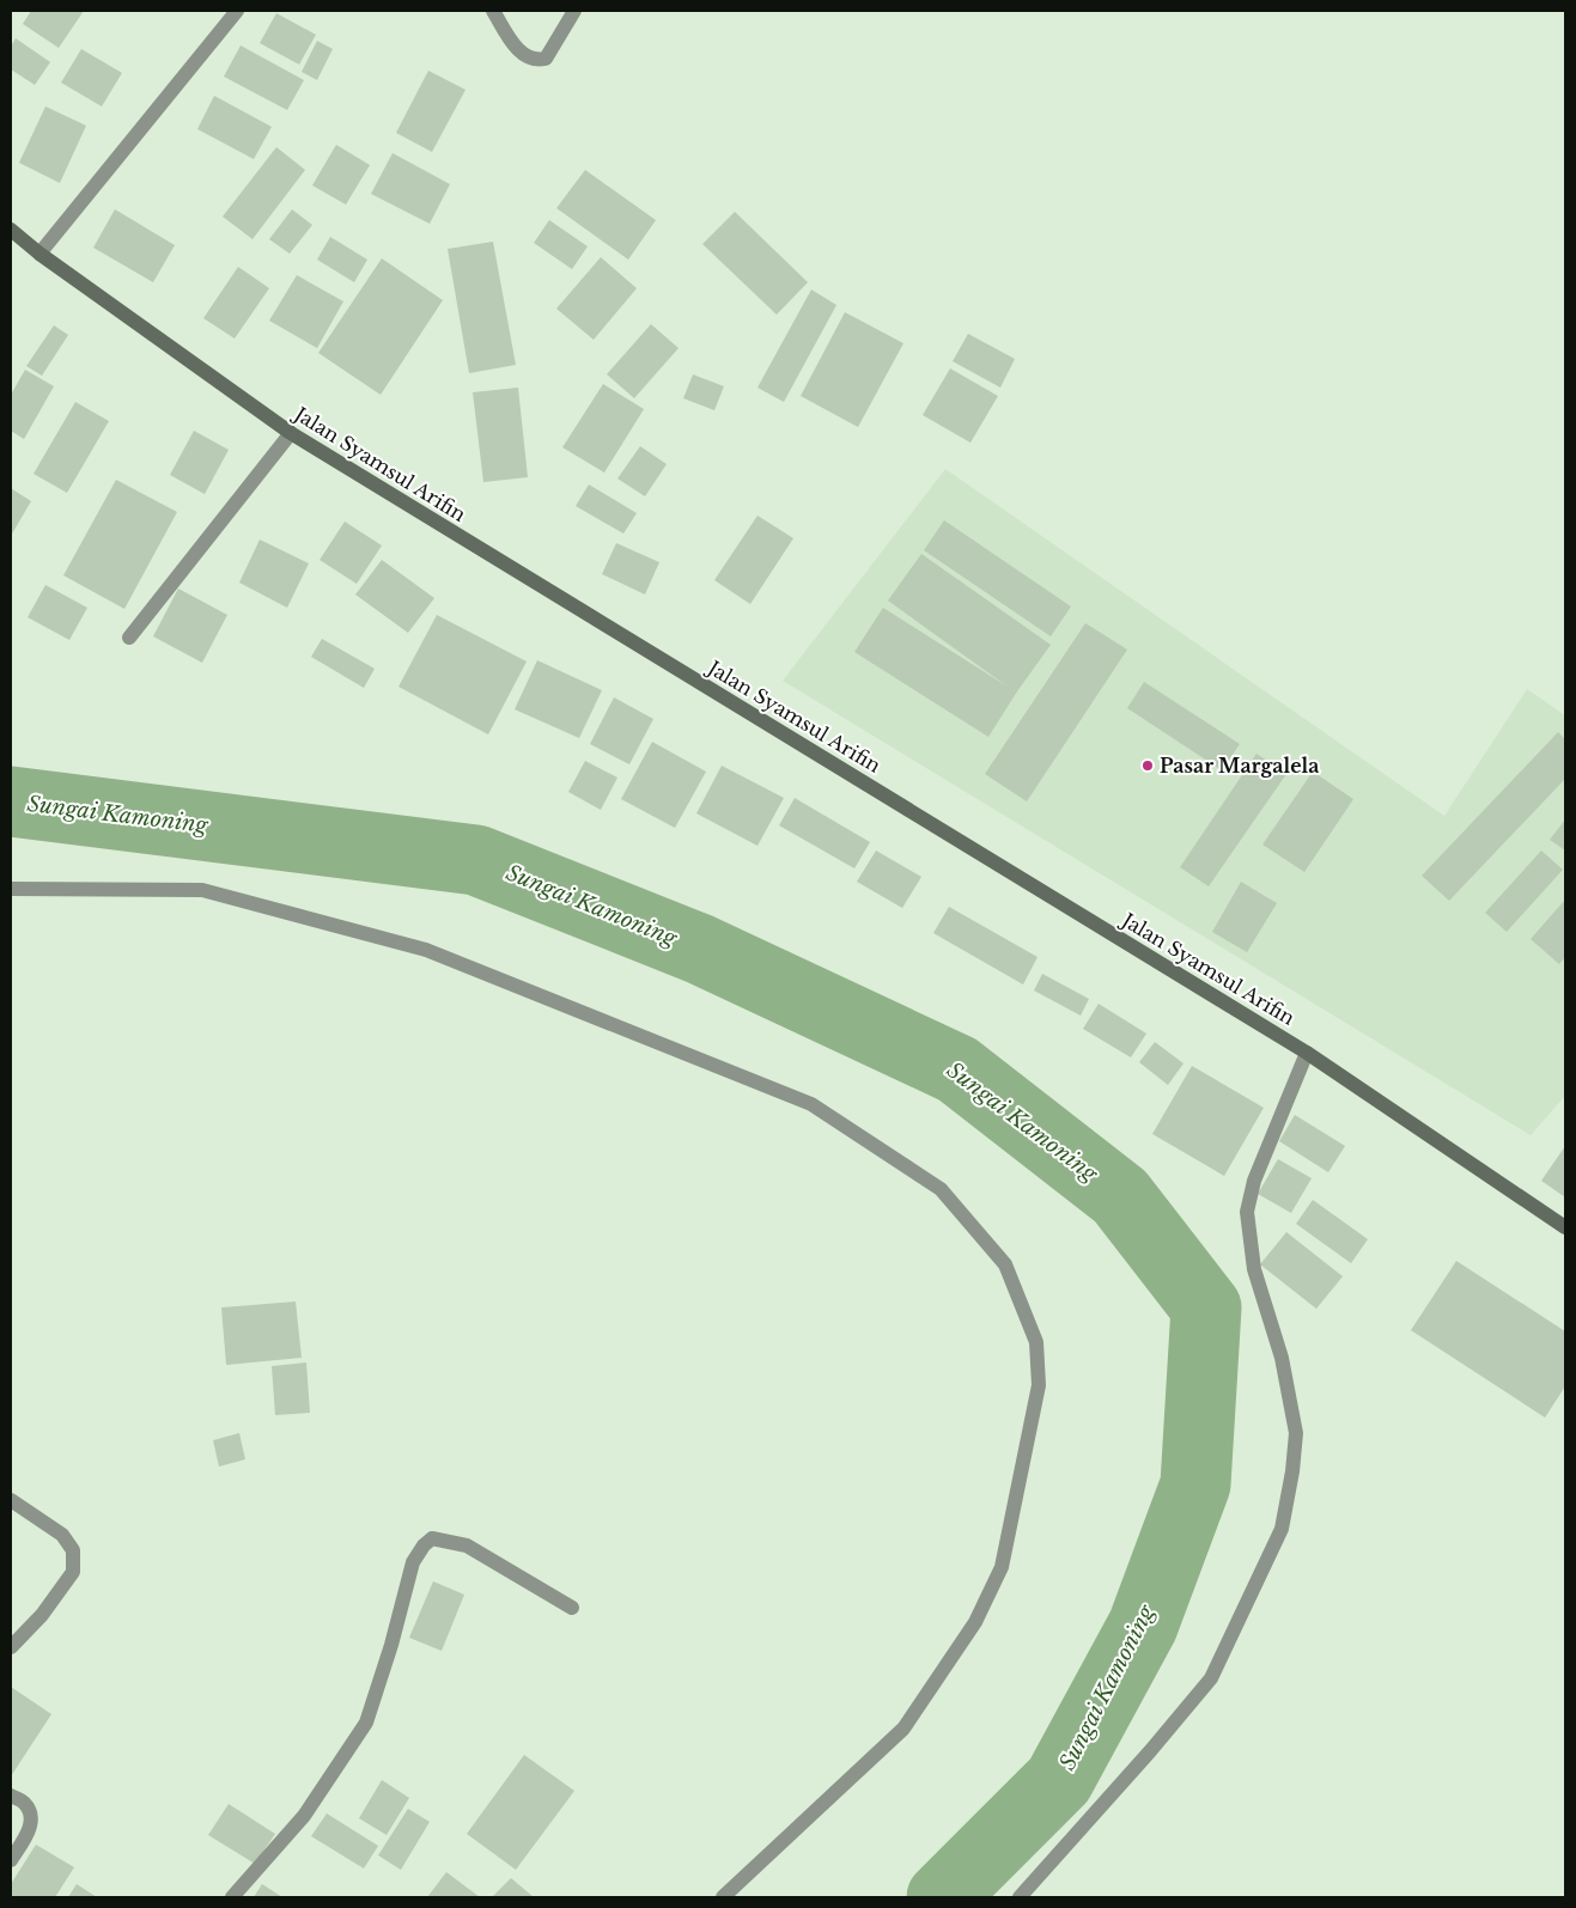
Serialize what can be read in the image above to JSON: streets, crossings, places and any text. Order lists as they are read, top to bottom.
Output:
{
  "streets": {
    "main road": ["Jalan Syamsul Arifin"]
  },
  "water": ["Sungai Kamoning"],
  "places": ["Pasar Margalela"]
}
